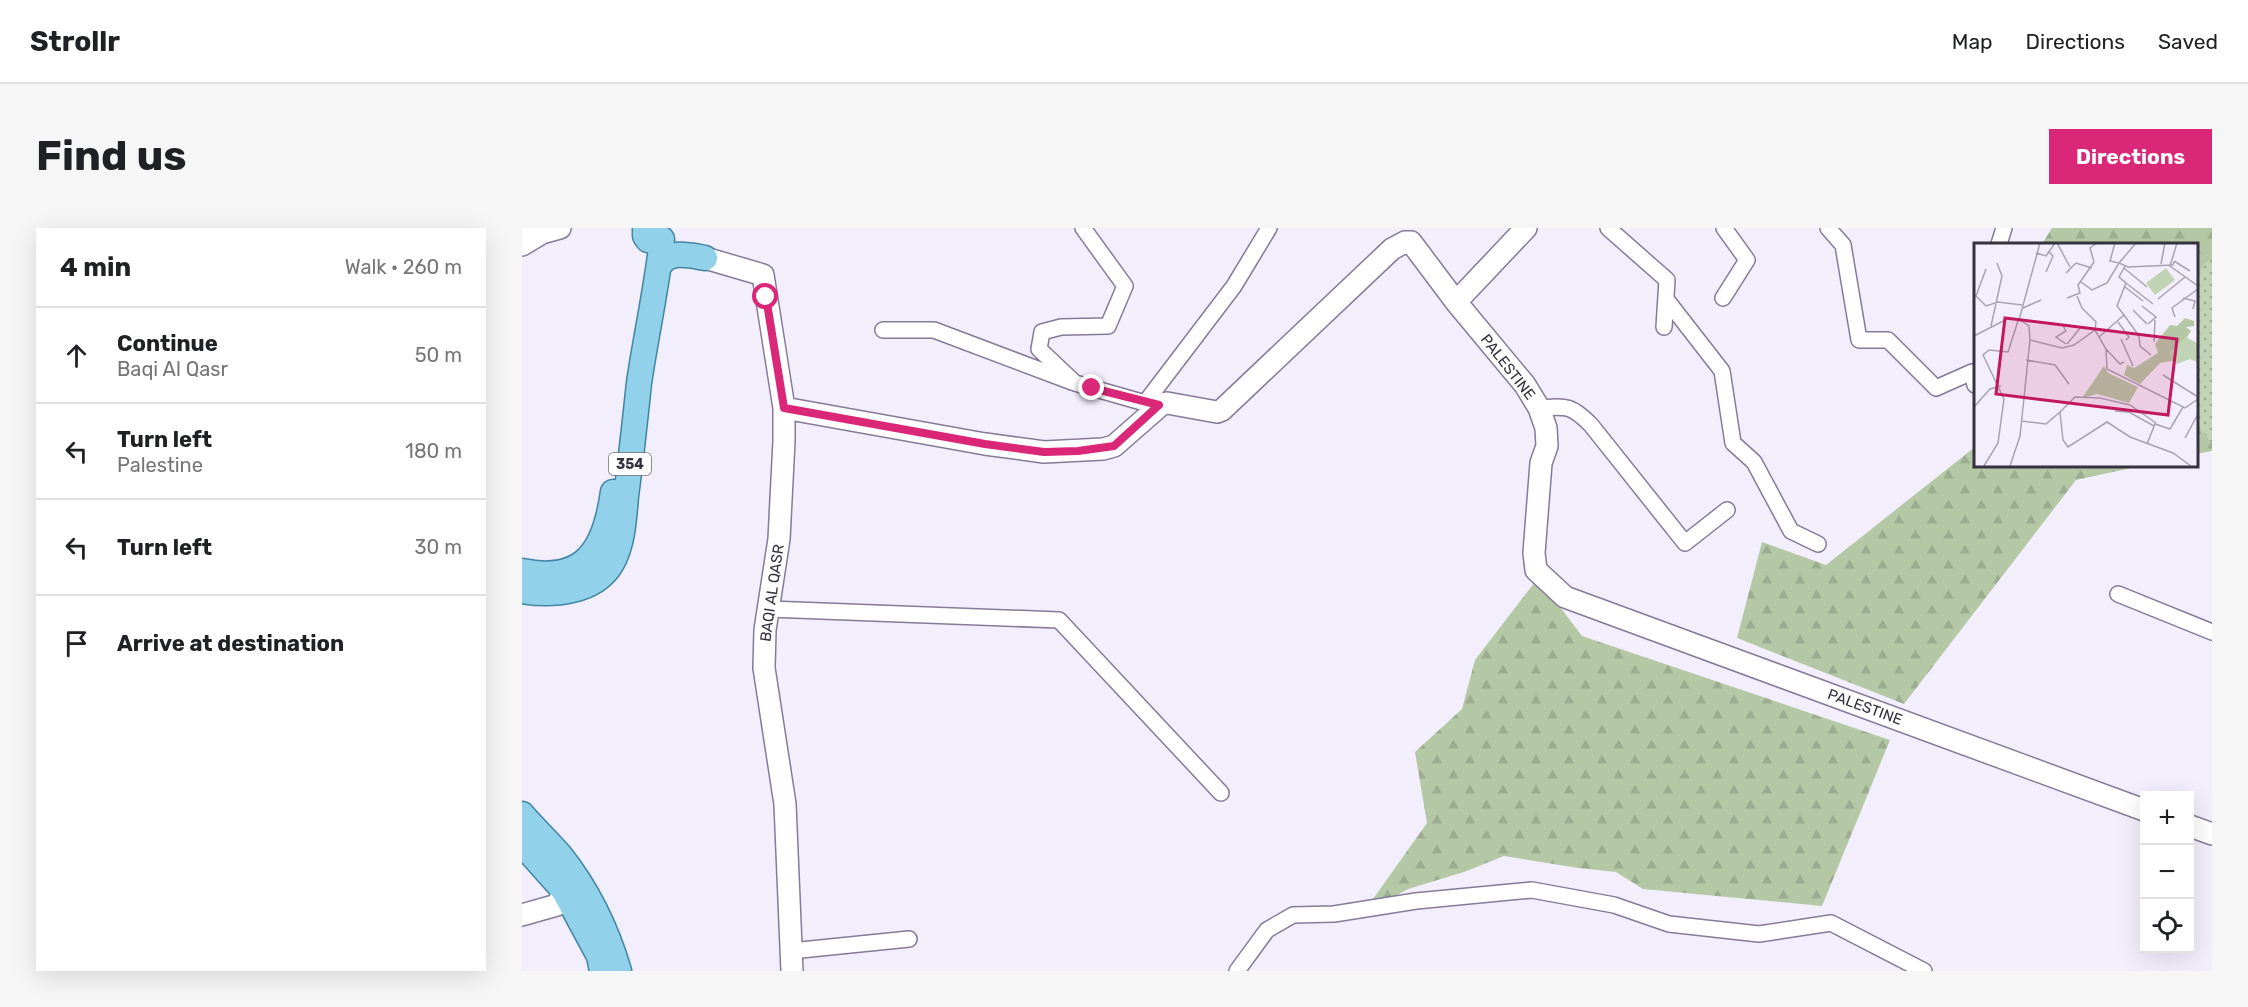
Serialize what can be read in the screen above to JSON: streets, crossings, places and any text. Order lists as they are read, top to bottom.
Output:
{
  "streets": {
    "main road": ["PALESTINE", "354", "BAQI AL QASR"]
  },
  "page": {
    "header": "Strollr",
    "nav": ["Map", "Directions", "Saved"],
    "buttons": "Directions",
    "title": "Find us",
    "heading": ["4 min", "Walk · 260 m"],
    "list": [
      ["Continue", "Baqi Al Qasr", "50 m"],
      ["Turn left", "Palestine", "180 m"],
      ["Turn left", "30 m"],
      "Arrive at destination"
    ],
    "map_buttons": ["+", "−"]
  }
}
